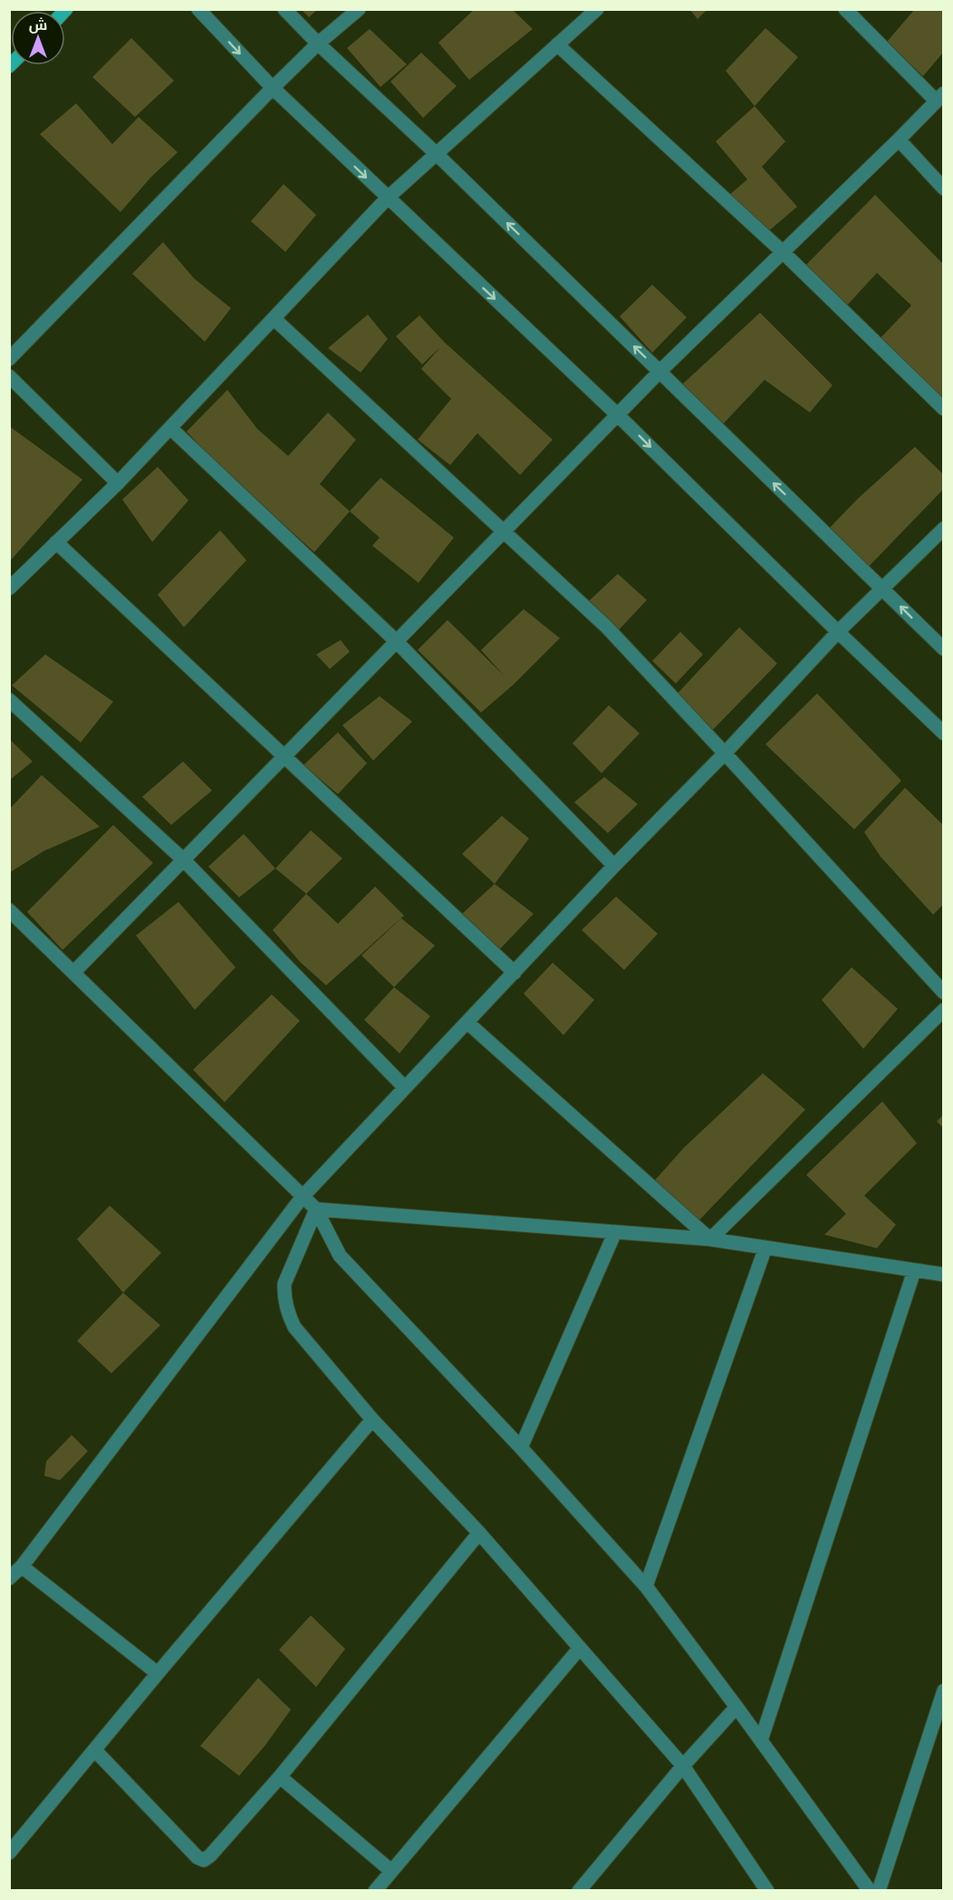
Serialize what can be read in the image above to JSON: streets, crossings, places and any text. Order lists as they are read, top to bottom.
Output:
{
  "north": "top"
}
